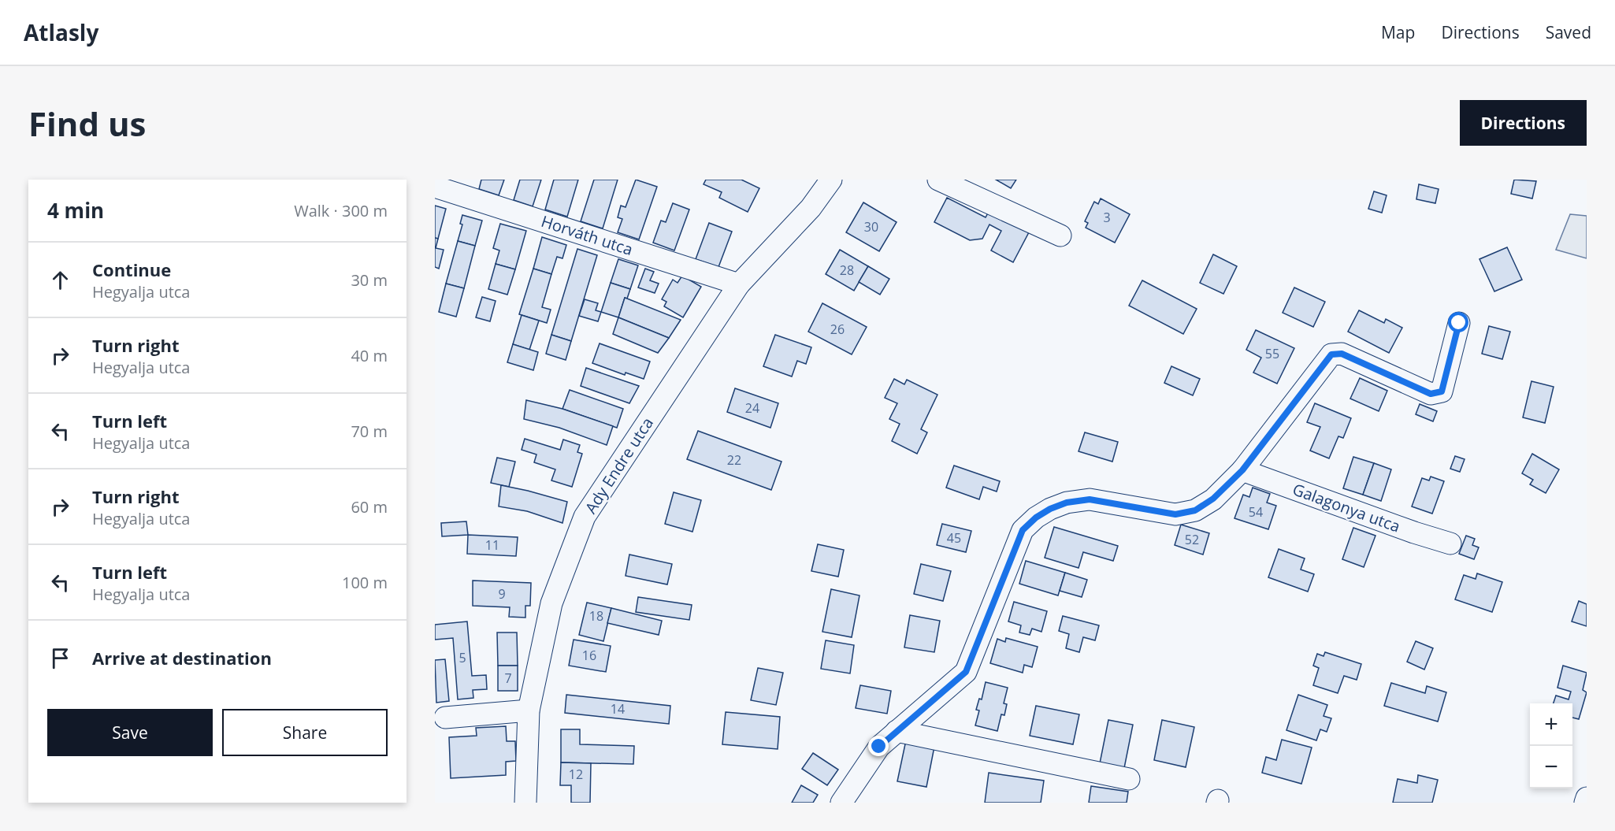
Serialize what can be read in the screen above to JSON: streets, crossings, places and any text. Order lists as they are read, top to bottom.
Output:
{
  "streets": {
    "street": ["Horváth utca", "Ady Endre utca", "Galagonya utca"]
  },
  "crossings": [
    ["Horváth utca", "Ady Endre utca"]
  ],
  "house_numbers": [
    "3",
    "30",
    "28",
    "26",
    "55",
    "24",
    "22",
    "54",
    "45",
    "52",
    "11",
    "9",
    "18",
    "16",
    "5",
    "7",
    "14",
    "12"
  ],
  "page": {
    "header": "Atlasly",
    "nav": ["Map", "Directions", "Saved"],
    "buttons": [
      "Directions",
      ["Save", "Share"]
    ],
    "title": "Find us",
    "heading": ["4 min", "Walk · 300 m"],
    "list": [
      ["Continue", "Hegyalja utca", "30 m"],
      ["Turn right", "Hegyalja utca", "40 m"],
      ["Turn left", "Hegyalja utca", "70 m"],
      ["Turn right", "Hegyalja utca", "60 m"],
      ["Turn left", "Hegyalja utca", "100 m"],
      "Arrive at destination"
    ],
    "map_buttons": ["+", "−"]
  }
}
